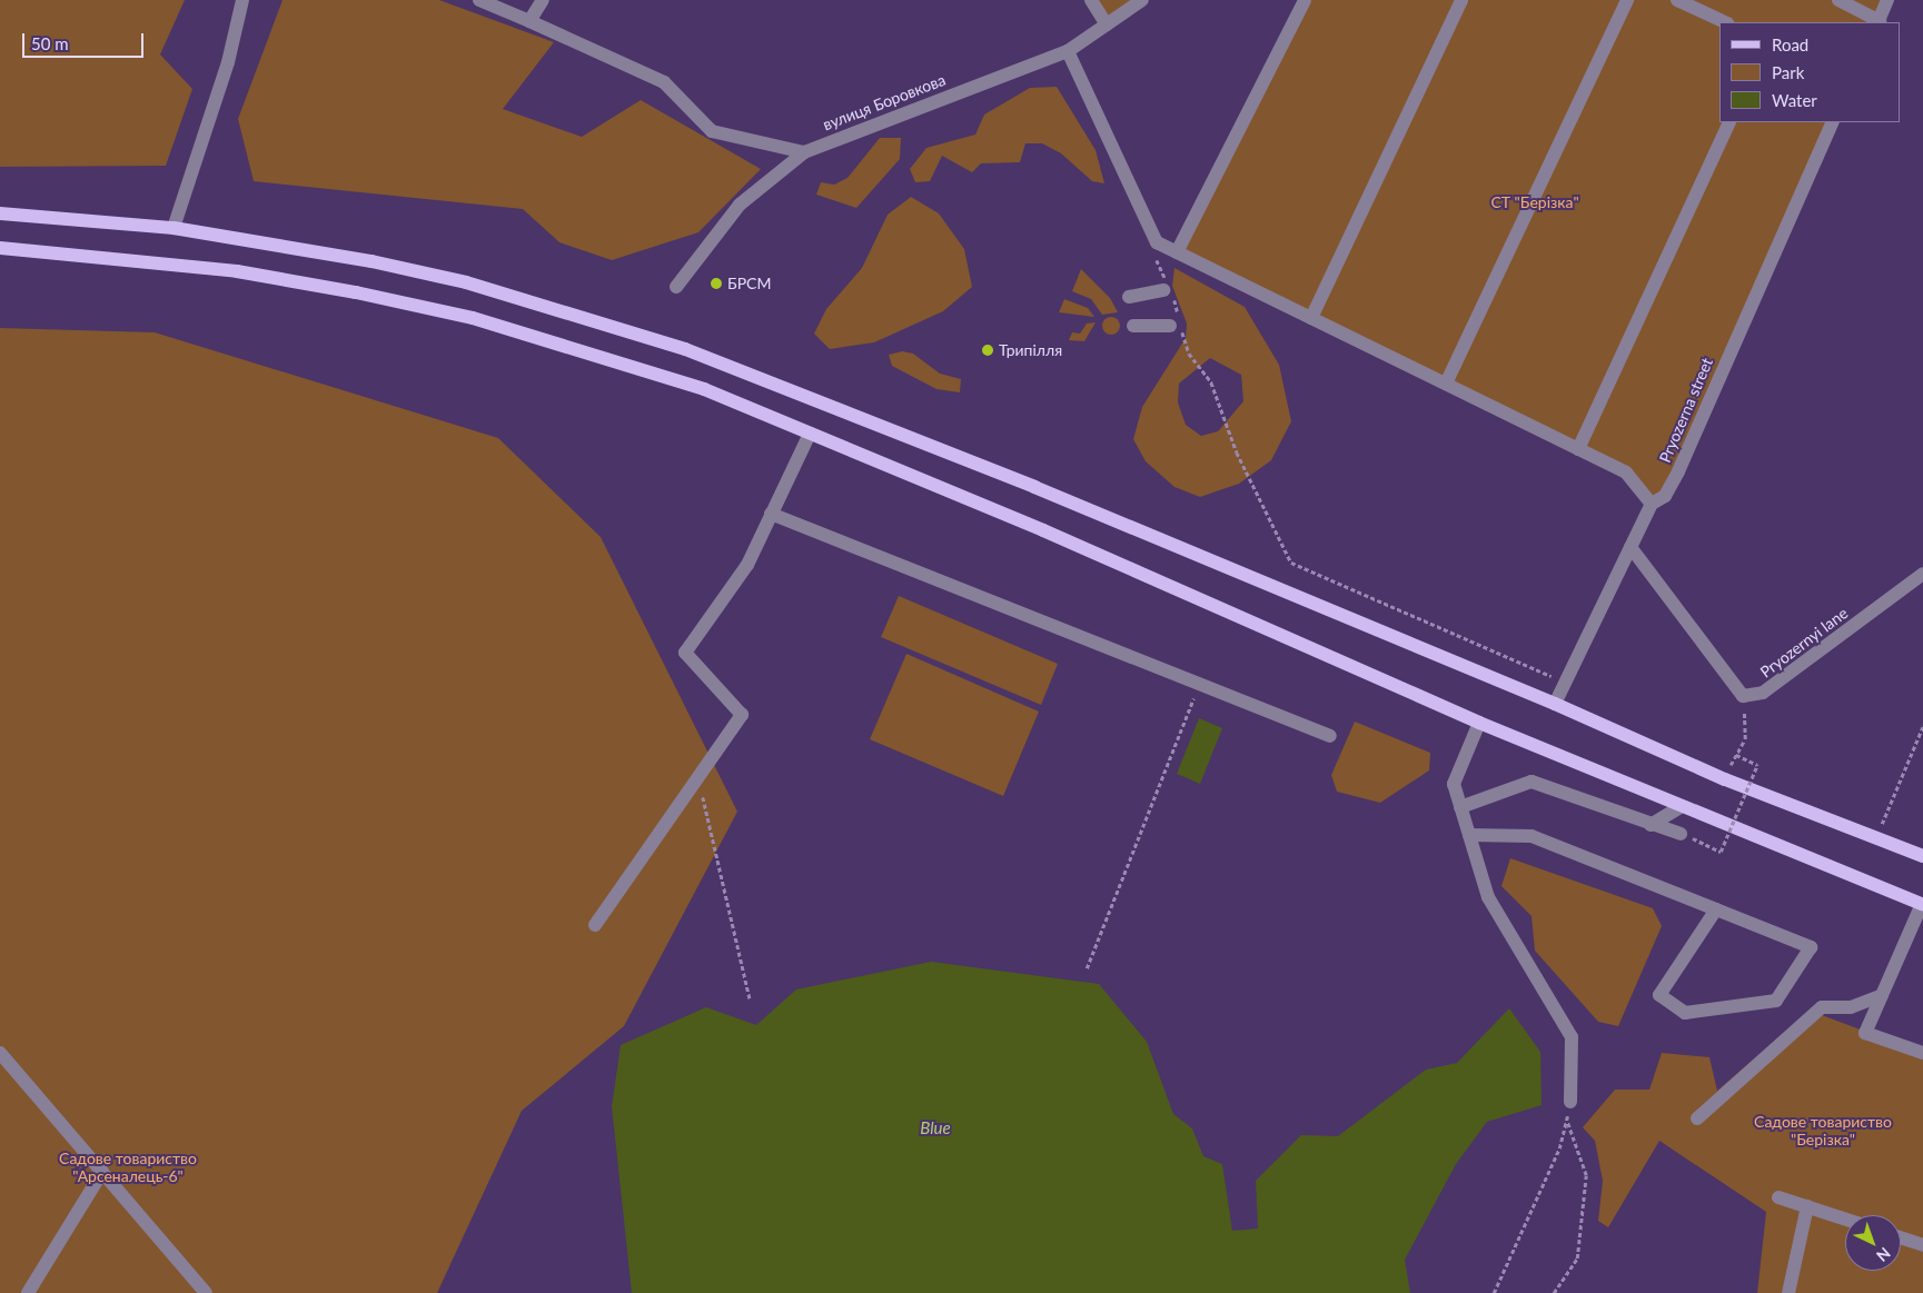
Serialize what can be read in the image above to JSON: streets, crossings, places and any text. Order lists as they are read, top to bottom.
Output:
{
  "streets": {
    "street": ["вулиця Боровкова", "Pryozerna street", "Pryozernyi lane"]
  },
  "water": ["Blue"],
  "parks": ["СТ \"Берізка\"", "Садове товариство \"Берізка\"", "Садове товариство \"Арсеналець-6\""],
  "places": ["БРСМ", "Трипілля"],
  "legend": ["Road", "Park", "Water"],
  "scale_bar": "50 m",
  "north": "bottom right"
}
